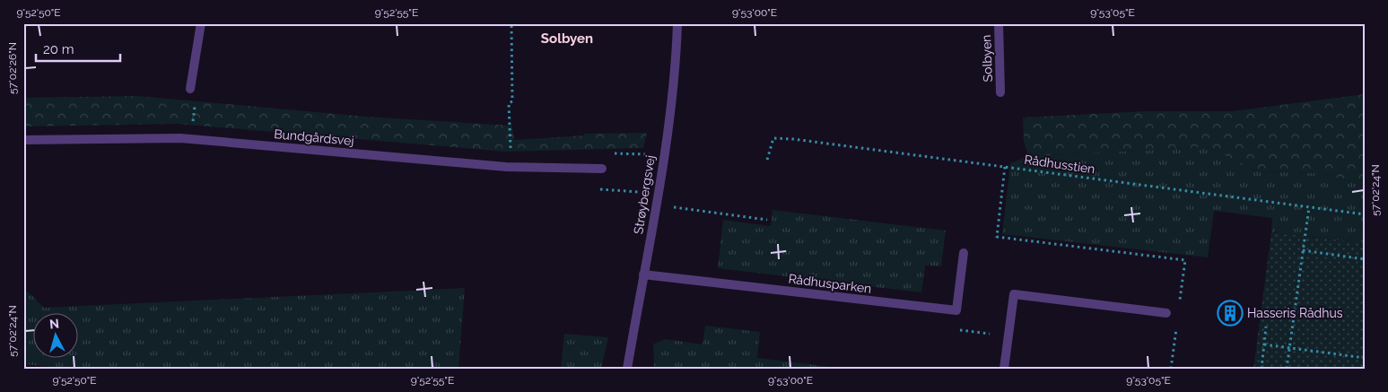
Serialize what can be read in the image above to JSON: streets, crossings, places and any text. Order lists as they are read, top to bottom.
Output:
{
  "streets": {
    "street": [
      "Solbyen",
      "Bundgårdsvej",
      "Strøybergsvej",
      "Rådhusparken"
    ],
    "path": ["Rådhusstien"]
  },
  "crossings": [
    ["Strøybergsvej", "Rådhusparken"]
  ],
  "districts": ["Solbyen"],
  "places": {
    "building": ["Hasseris Rådhus"]
  },
  "scale_bar": "20 m",
  "north": "top",
  "coordinates": [
    "9°52'50\"E",
    "9°52'55\"E",
    "9°53'00\"E",
    "9°53'05\"E",
    "57°02'26\"N",
    "57°02'24\"N"
  ]
}
